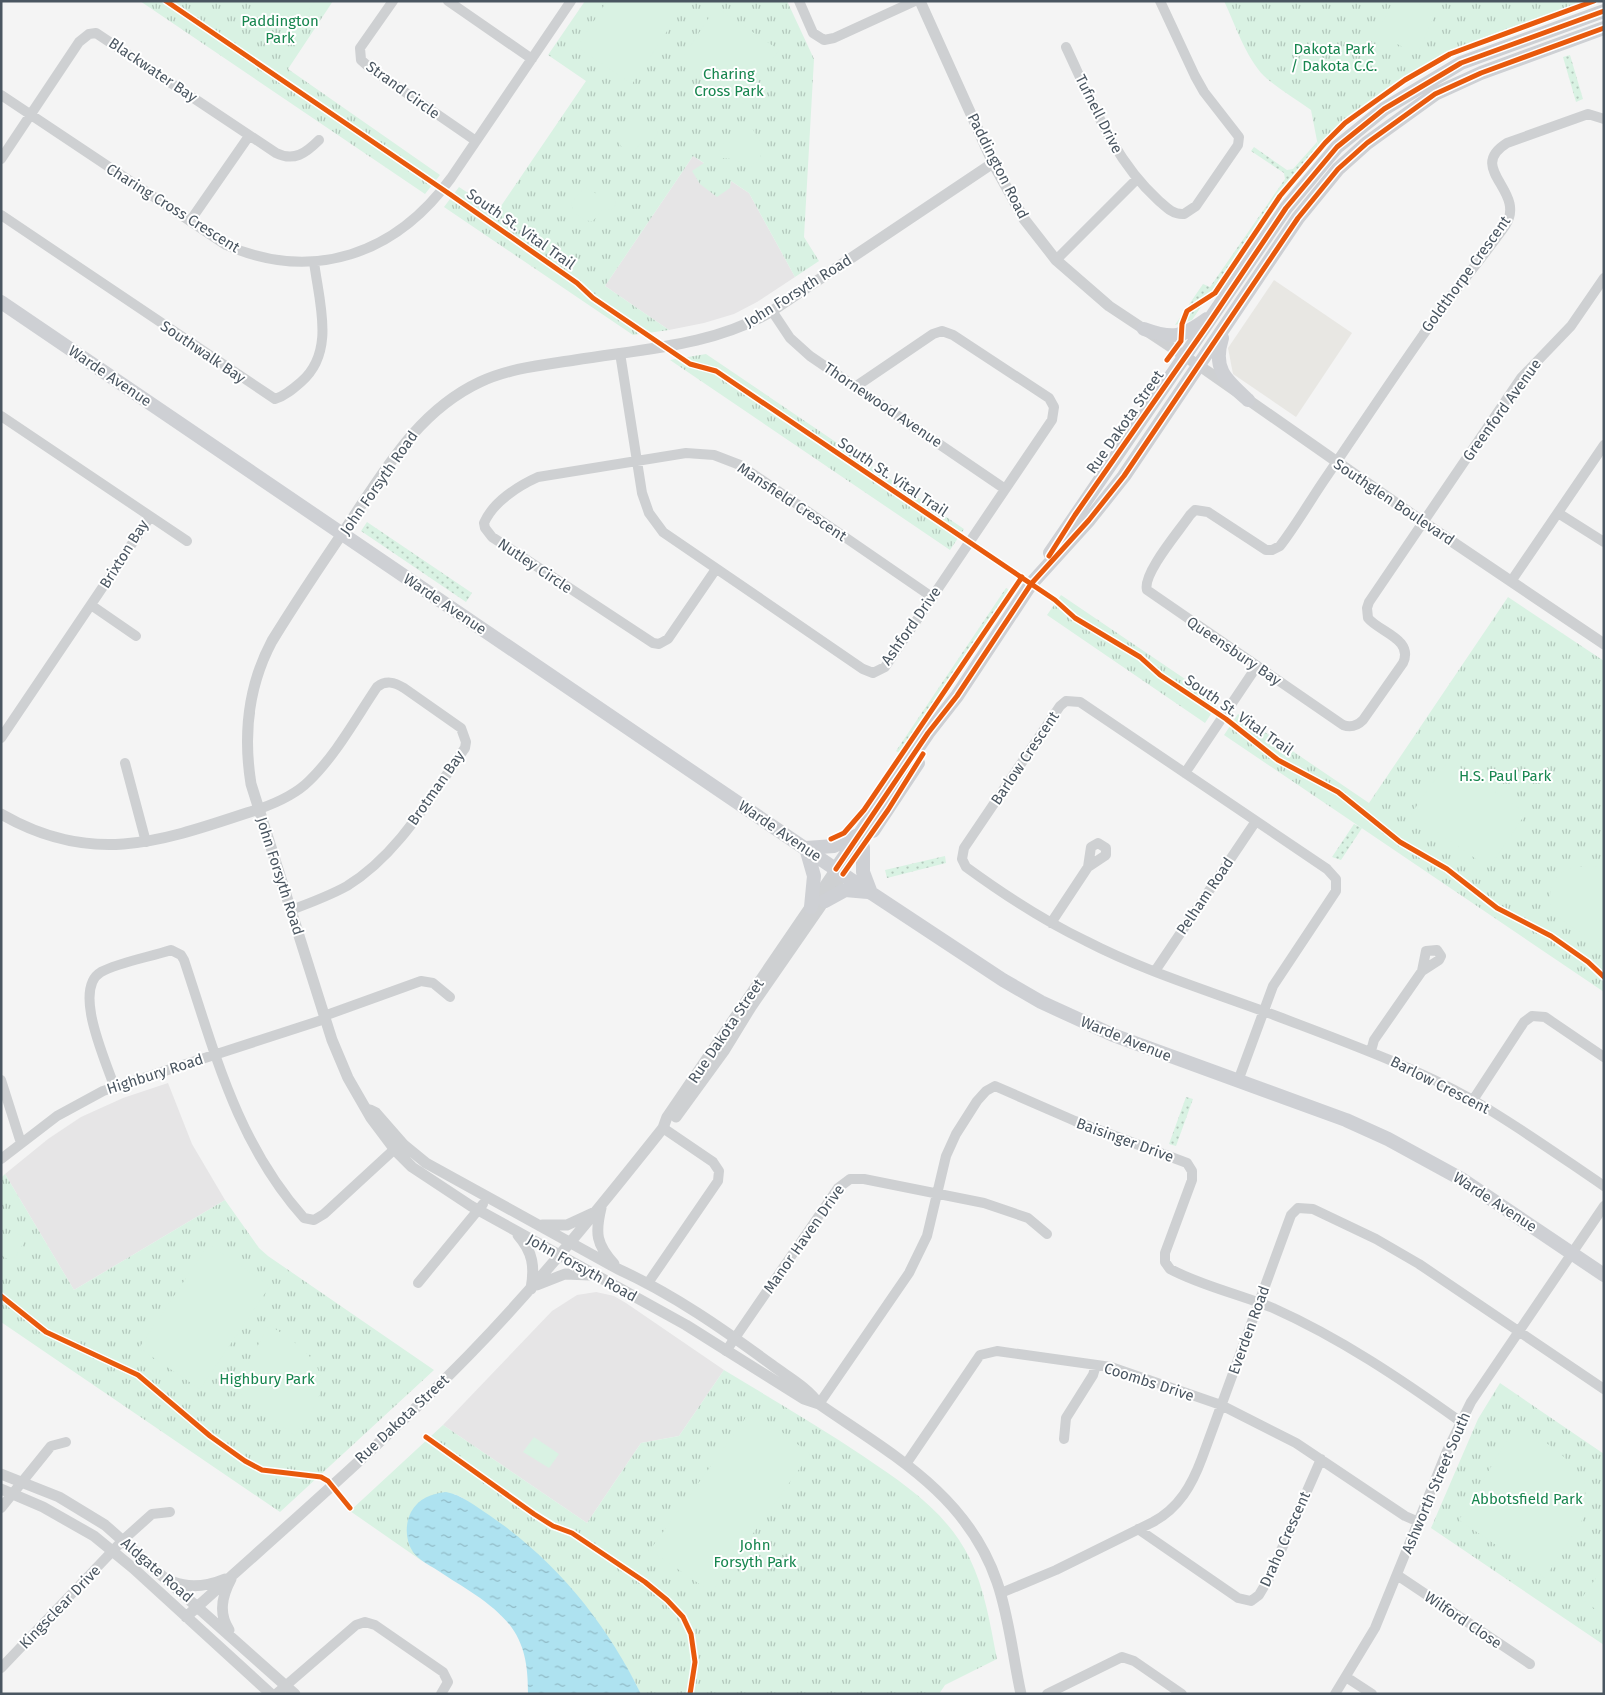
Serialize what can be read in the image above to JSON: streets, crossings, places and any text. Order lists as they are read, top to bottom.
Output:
{
  "streets": {
    "main road": ["Warde Avenue", "Rue Dakota Street"],
    "street": [
      "Blackwater Bay",
      "Strand Circle",
      "Tufnell Drive",
      "Paddington Road",
      "Charing Cross Crescent",
      "Goldthorpe Crescent",
      "John Forsyth Road",
      "Southwalk Bay",
      "Thornewood Avenue",
      "Greenford Avenue",
      "Mansfield Crescent",
      "Southglen Boulevard",
      "Brixton Bay",
      "Nutley Circle",
      "Ashford Drive",
      "Queensbury Bay",
      "Barlow Crescent",
      "Brotman Bay",
      "Pelham Road",
      "Highbury Road",
      "Baisinger Drive",
      "Manor Haven Drive",
      "Everden Road",
      "Coombs Drive",
      "Ashworth Street South",
      "Draho Crescent",
      "Aldgate Road",
      "Kingsclear Drive",
      "Wilford Close"
    ],
    "cycle path": ["South St. Vital Trail"]
  },
  "crossings": [
    ["Blackwater Bay", "Charing Cross Crescent"],
    ["Strand Circle", "Charing Cross Crescent"],
    ["Paddington Road", "John Forsyth Road"],
    ["Paddington Road", "Rue Dakota Street"],
    ["Paddington Road", "Southglen Boulevard"],
    ["Charing Cross Crescent", "Southwalk Bay"],
    ["Goldthorpe Crescent", "Southglen Boulevard"],
    ["Goldthorpe Crescent", "Queensbury Bay"],
    ["John Forsyth Road", "Warde Avenue"],
    ["John Forsyth Road", "Thornewood Avenue"],
    ["John Forsyth Road", "Rue Dakota Street"],
    ["John Forsyth Road", "Ashford Drive"],
    ["John Forsyth Road", "Brotman Bay"],
    ["John Forsyth Road", "Highbury Road"],
    ["John Forsyth Road", "Baisinger Drive"],
    ["John Forsyth Road", "Manor Haven Drive"],
    ["John Forsyth Road", "Everden Road"],
    ["John Forsyth Road", "Coombs Drive"],
    ["Warde Avenue", "Rue Dakota Street"],
    ["Warde Avenue", "Barlow Crescent"],
    ["Warde Avenue", "Ashworth Street South"],
    ["Thornewood Avenue", "Ashford Drive"],
    ["Greenford Avenue", "Southglen Boulevard"],
    ["Greenford Avenue", "Queensbury Bay"],
    ["Rue Dakota Street", "Southglen Boulevard"],
    ["Rue Dakota Street", "Aldgate Road"],
    ["Mansfield Crescent", "Nutley Circle"],
    ["Mansfield Crescent", "Ashford Drive"],
    ["Southglen Boulevard", "Queensbury Bay"],
    ["Nutley Circle", "Ashford Drive"],
    ["Barlow Crescent", "Pelham Road"],
    ["Baisinger Drive", "Manor Haven Drive"],
    ["Baisinger Drive", "Everden Road"],
    ["Baisinger Drive", "Ashworth Street South"],
    ["Everden Road", "Coombs Drive"],
    ["Everden Road", "Ashworth Street South"],
    ["Everden Road", "Draho Crescent"],
    ["Coombs Drive", "Ashworth Street South"],
    ["Coombs Drive", "Draho Crescent"],
    ["Ashworth Street South", "Wilford Close"],
    ["Aldgate Road", "Kingsclear Drive"]
  ],
  "parks": [
    "Paddington Park",
    "Dakota Park / Dakota C.C.",
    "Charing Cross Park",
    "H.S. Paul Park",
    "Highbury Park",
    "Abbotsfield Park",
    "John Forsyth Park"
  ]
}
